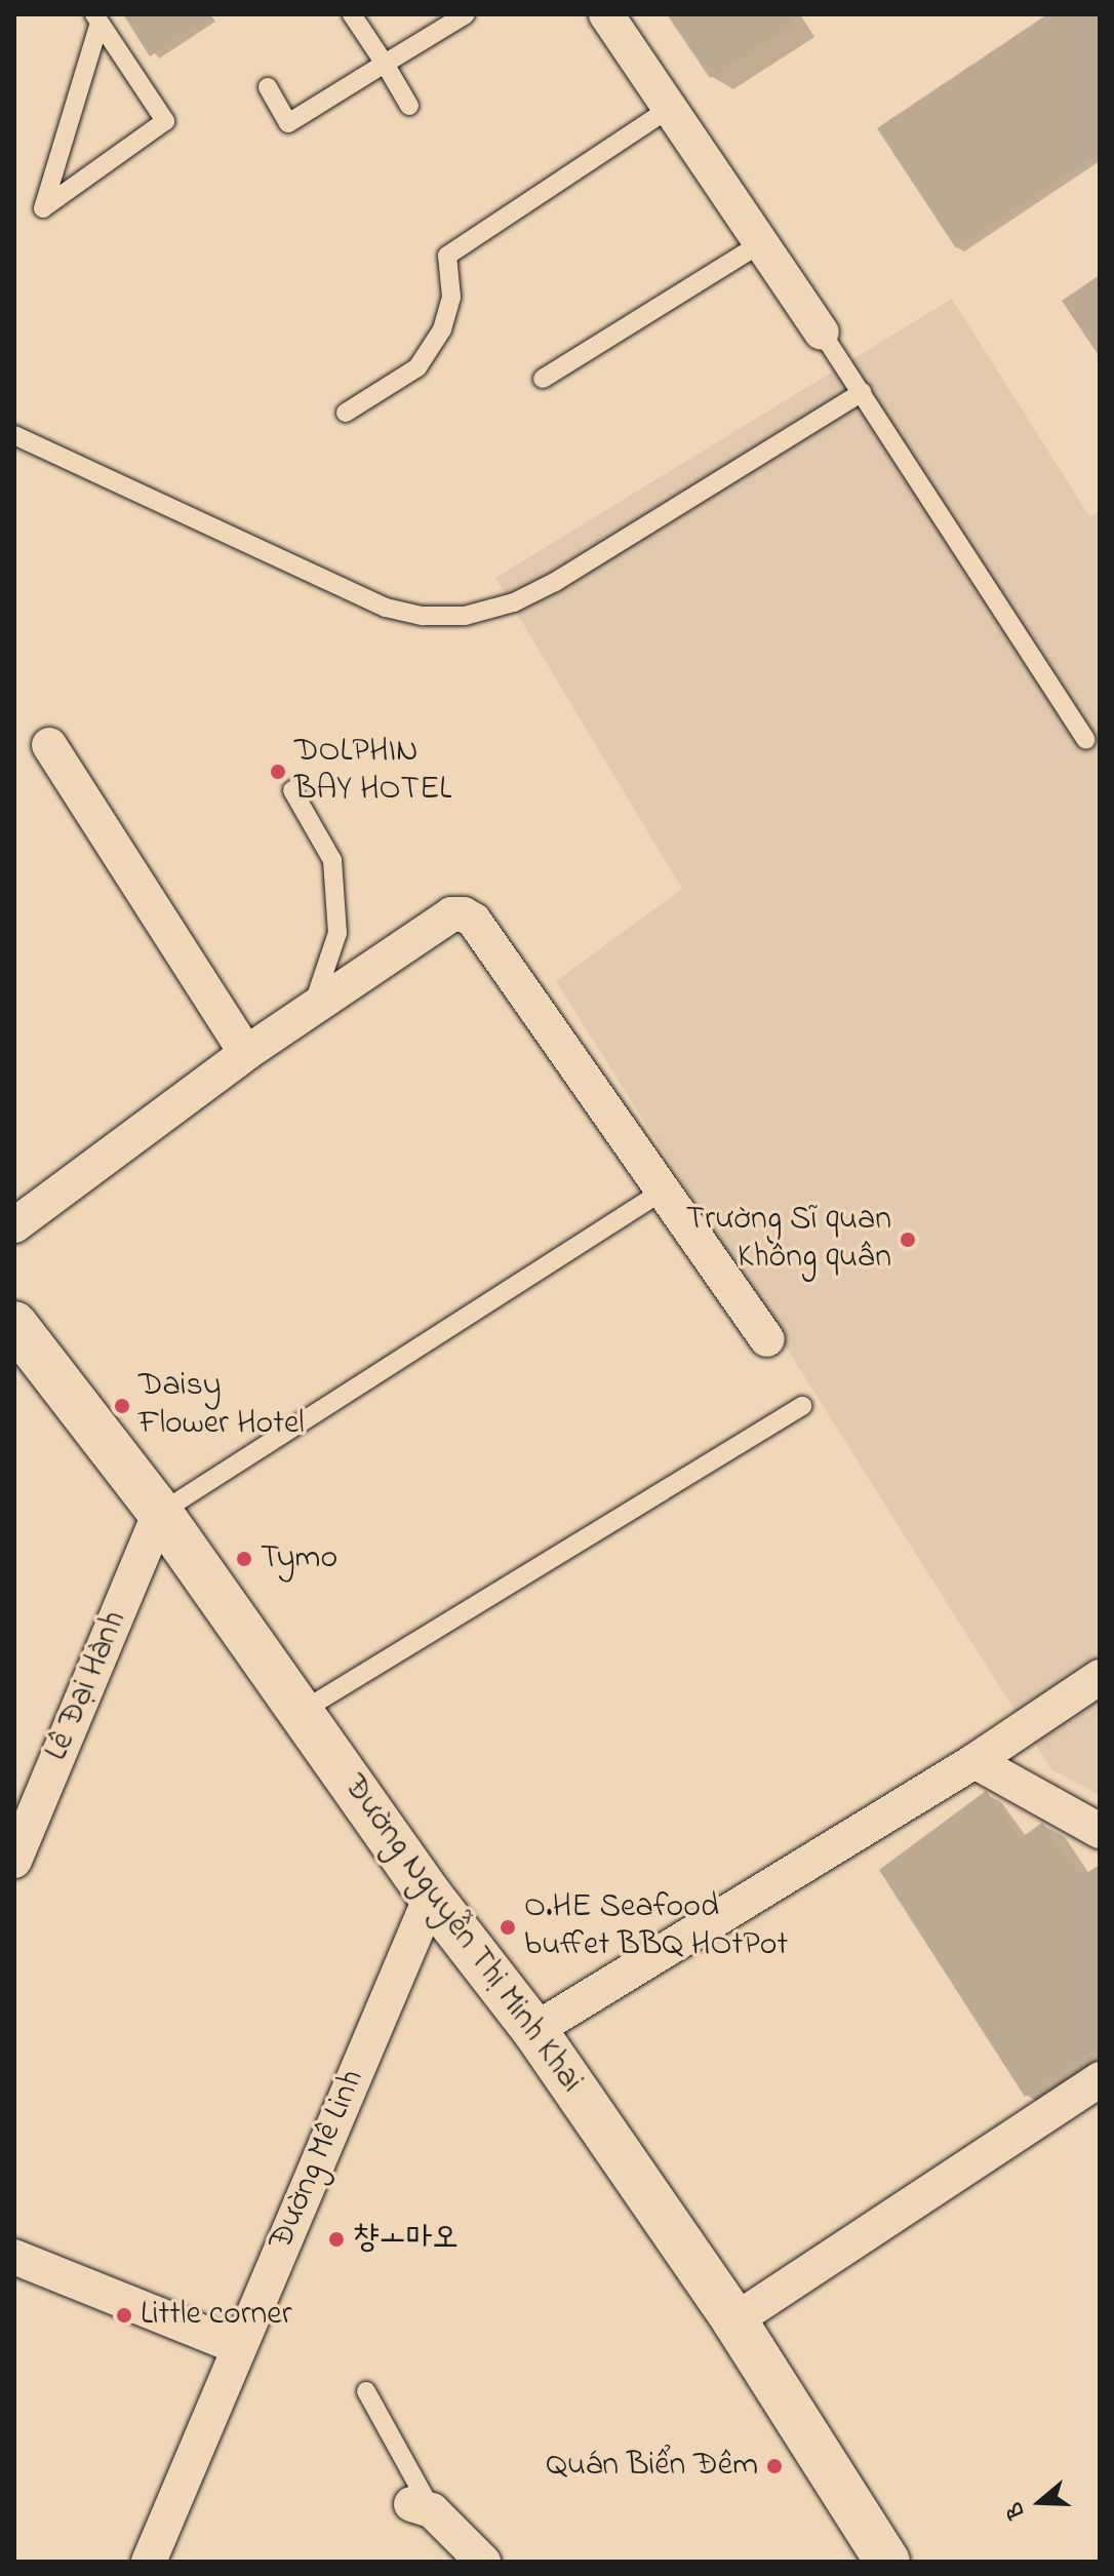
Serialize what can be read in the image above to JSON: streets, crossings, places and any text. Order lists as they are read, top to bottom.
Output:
{
  "streets": {
    "street": ["Lê Đại Hành", "Đường Nguyễn Thị Minh Khai", "Đường Mê Linh"]
  },
  "crossings": [
    ["Lê Đại Hành", "Đường Nguyễn Thị Minh Khai"],
    ["Đường Nguyễn Thị Minh Khai", "Đường Mê Linh"]
  ],
  "places": [
    "DOLPHIN BAY HOTEL",
    "Trường Sĩ quan Không quân",
    "Daisy Flower Hotel",
    "Tymo",
    "O.HE Seafood buffet BBQ HOtPot",
    "챵ㅗ마오",
    "Little corner",
    "Quán Biển Đêm"
  ],
  "north": "left"
}
